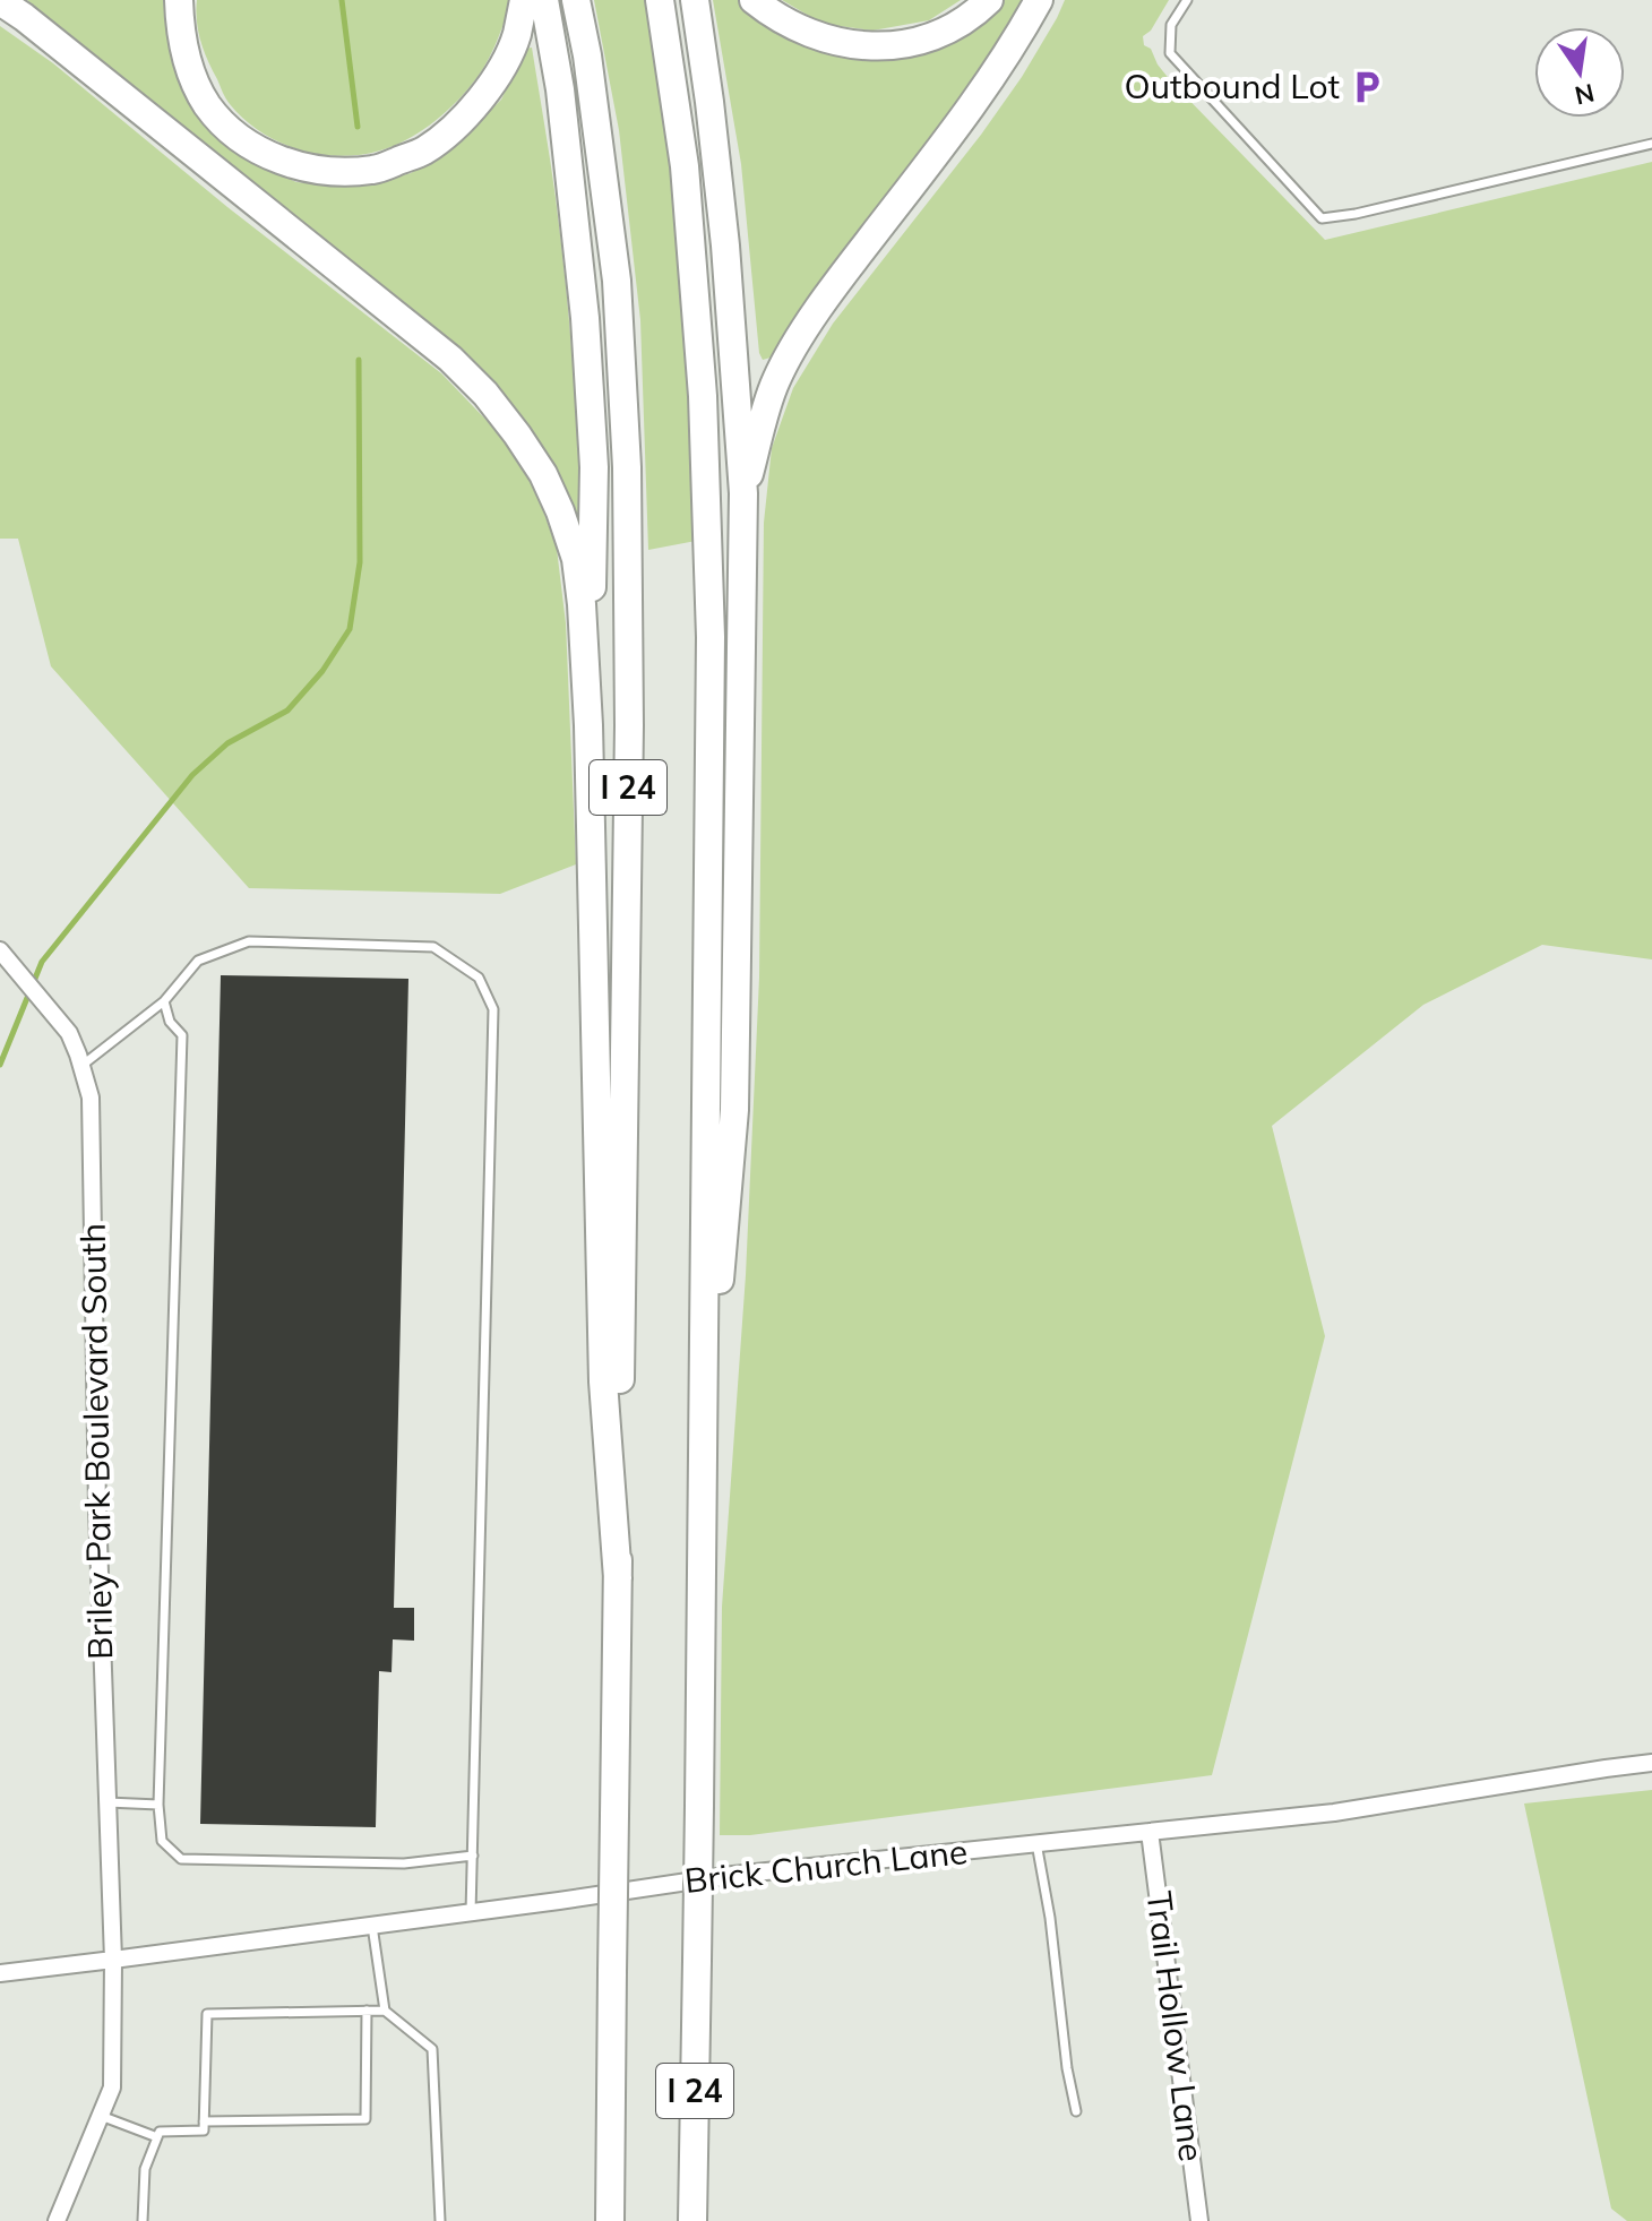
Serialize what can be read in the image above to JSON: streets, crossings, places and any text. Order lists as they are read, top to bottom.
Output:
{
  "streets": {
    "highway": ["I 24"],
    "street": ["Briley Park Boulevard South", "Brick Church Lane", "Trail Hollow Lane"]
  },
  "crossings": [
    ["Briley Park Boulevard South", "Brick Church Lane"],
    ["Brick Church Lane", "Trail Hollow Lane"]
  ],
  "places": {
    "parking": ["Outbound Lot"]
  },
  "north": "bottom"
}
